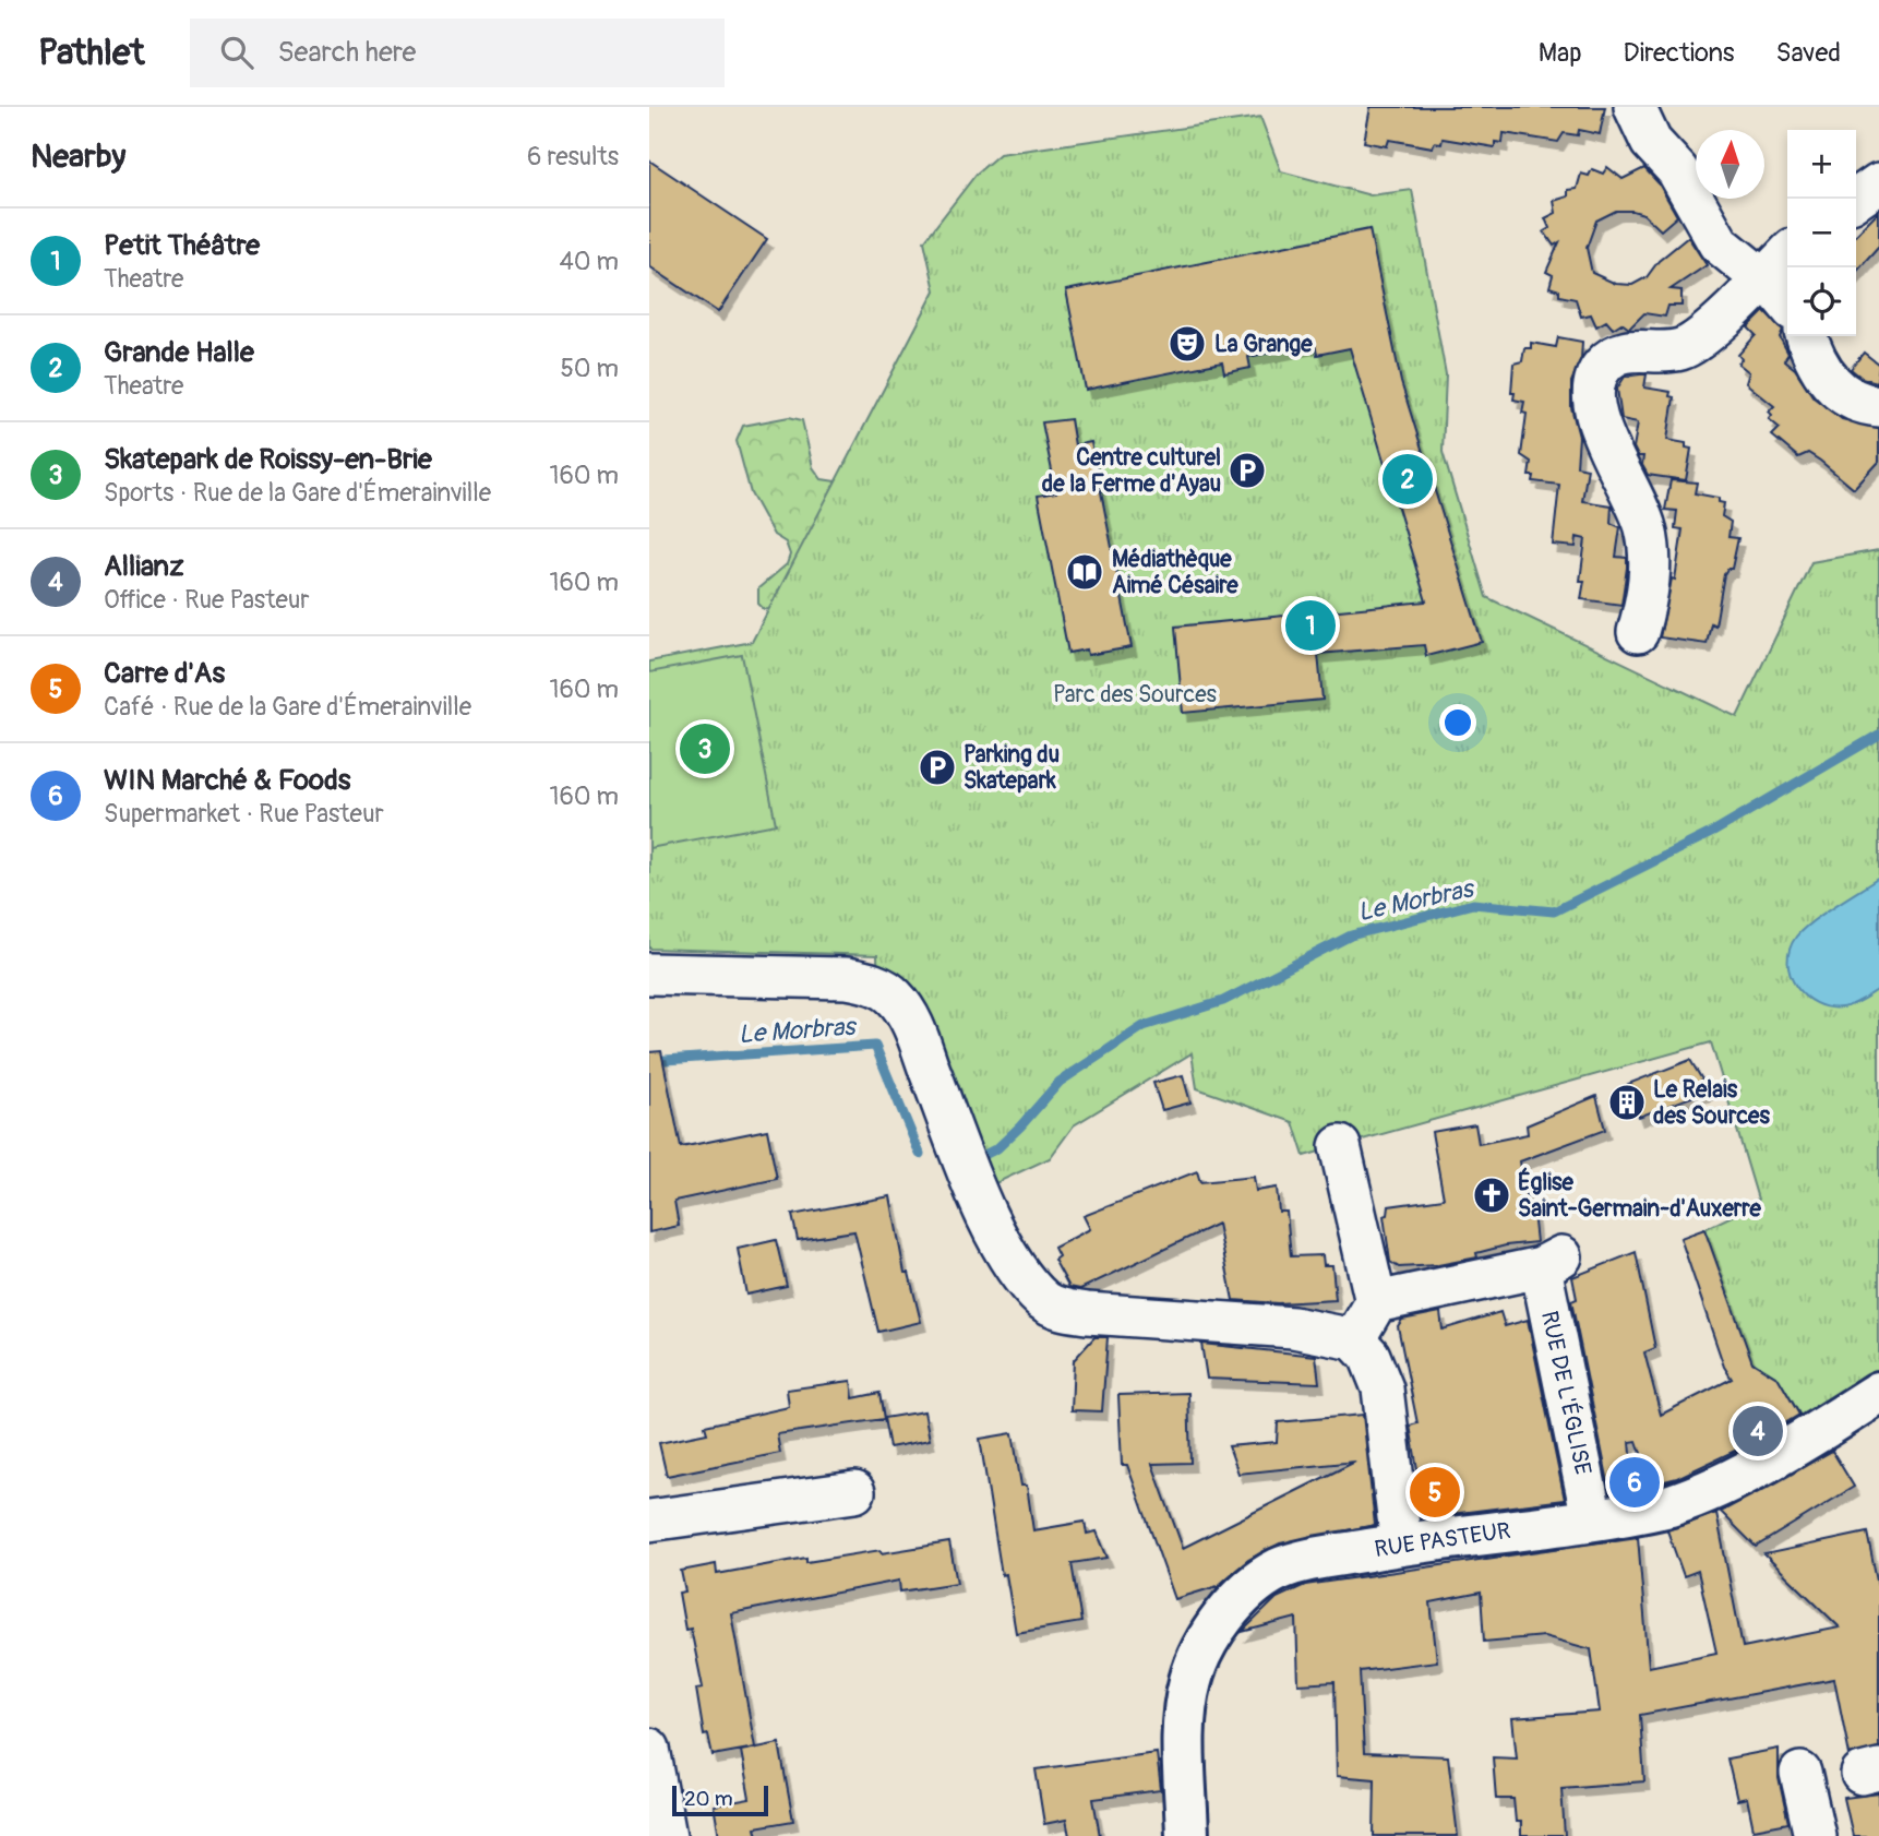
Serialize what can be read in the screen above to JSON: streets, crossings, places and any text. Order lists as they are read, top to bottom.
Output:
{
  "streets": {
    "main road": ["RUE PASTEUR"],
    "street": ["RUE DE L'ÉGLISE"]
  },
  "crossings": [
    ["RUE DE L'ÉGLISE", "RUE PASTEUR"]
  ],
  "water": ["Le Morbras"],
  "parks": ["Parc des Sources"],
  "places": {
    "theatre": ["La Grange"],
    "parking": ["Centre culturel de la Ferme d'Ayau", "Parking du Skatepark"],
    "library": ["Médiathèque Aimé Césaire"],
    "building": ["Le Relais des Sources"],
    "church": ["Église Saint-Germain-d'Auxerre"]
  },
  "scale_bar": "20 m",
  "north": "top",
  "page": {
    "header": "Pathlet",
    "search": "Search here",
    "nav": ["Map", "Directions", "Saved"],
    "heading": ["Nearby", "6 results"],
    "map_buttons": ["+", "−"],
    "list": [
      {
        "mark": "1",
        "name": "Petit Théâtre",
        "note": "Theatre",
        "value": "40 m"
      },
      {
        "mark": "2",
        "name": "Grande Halle",
        "note": "Theatre",
        "value": "50 m"
      },
      {
        "mark": "3",
        "name": "Skatepark de Roissy-en-Brie",
        "note": "Sports · Rue de la Gare d'Émerainville",
        "value": "160 m"
      },
      {
        "mark": "4",
        "name": "Allianz",
        "note": "Office · Rue Pasteur",
        "value": "160 m"
      },
      {
        "mark": "5",
        "name": "Carre d'As",
        "note": "Café · Rue de la Gare d'Émerainville",
        "value": "160 m"
      },
      {
        "mark": "6",
        "name": "WIN Marché & Foods",
        "note": "Supermarket · Rue Pasteur",
        "value": "160 m"
      }
    ],
    "pins": [
      "2",
      "1",
      "3",
      "4",
      "6",
      "5"
    ],
    "scale": "20 m"
  }
}
